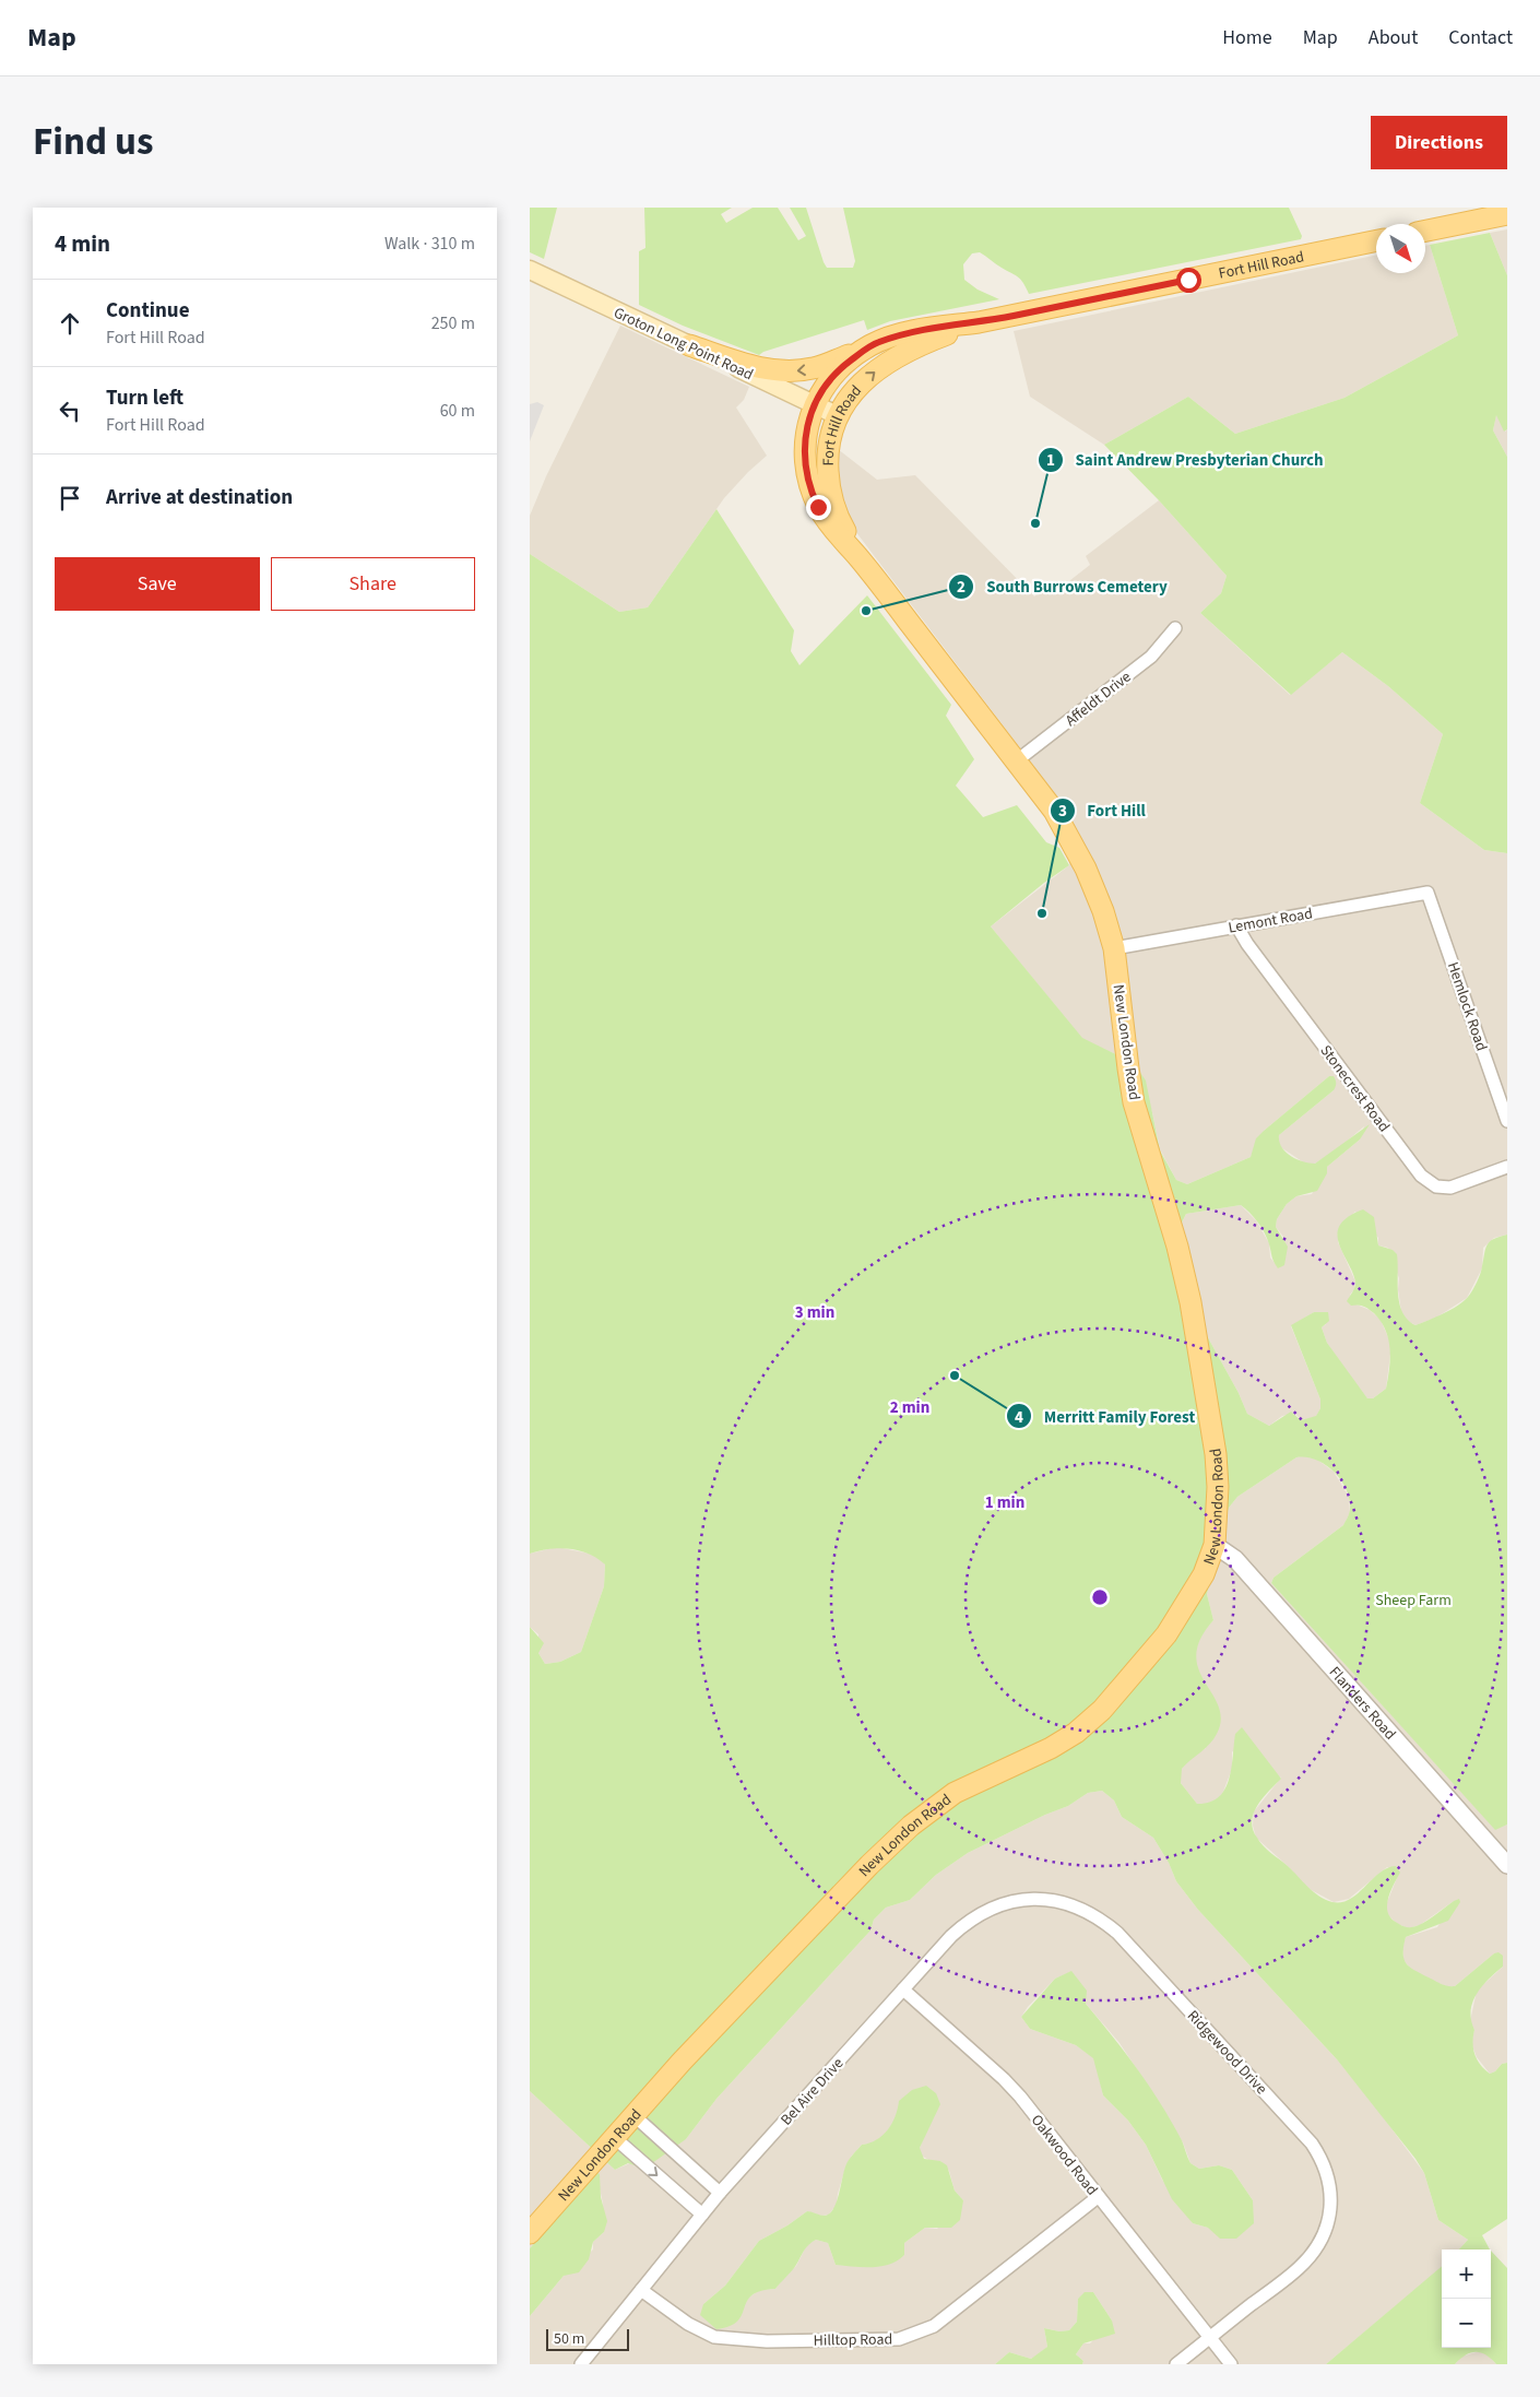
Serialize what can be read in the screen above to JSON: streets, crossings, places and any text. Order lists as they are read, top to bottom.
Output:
{
  "streets": {
    "main road": ["Fort Hill Road", "Groton Long Point Road", "New London Road"],
    "street": [
      "Affeldt Drive",
      "Lemont Road",
      "Hemlock Road",
      "Stonecrest Road",
      "Flanders Road",
      "Ridgewood Drive",
      "Bel Aire Drive",
      "Oakwood Road",
      "Hilltop Road"
    ]
  },
  "crossings": [
    ["Fort Hill Road", "Groton Long Point Road"],
    ["Fort Hill Road", "New London Road"],
    ["Affeldt Drive", "New London Road"],
    ["Lemont Road", "Hemlock Road"],
    ["Lemont Road", "New London Road"],
    ["Lemont Road", "Stonecrest Road"],
    ["New London Road", "Flanders Road"],
    ["Ridgewood Drive", "Bel Aire Drive"],
    ["Ridgewood Drive", "Oakwood Road"],
    ["Bel Aire Drive", "Oakwood Road"],
    ["Bel Aire Drive", "Hilltop Road"],
    ["Oakwood Road", "Hilltop Road"]
  ],
  "parks": ["Sheep Farm"],
  "places": [
    "Saint Andrew Presbyterian Church",
    "South Burrows Cemetery",
    "Fort Hill",
    "Merritt Family Forest"
  ],
  "scale_bar": "50 m",
  "north": "bottom right",
  "page": {
    "header": "Map",
    "nav": [
      "Home",
      "Map",
      "About",
      "Contact"
    ],
    "title": "Find us",
    "buttons": [
      "Directions",
      ["Save", "Share"]
    ],
    "heading": ["4 min", "Walk · 310 m"],
    "list": [
      ["Continue", "Fort Hill Road", "250 m"],
      ["Turn left", "Fort Hill Road", "60 m"],
      "Arrive at destination"
    ],
    "map_buttons": ["+", "−"],
    "scale": "50 m"
  },
  "rings": ["3 min", "2 min", "1 min"]
}
